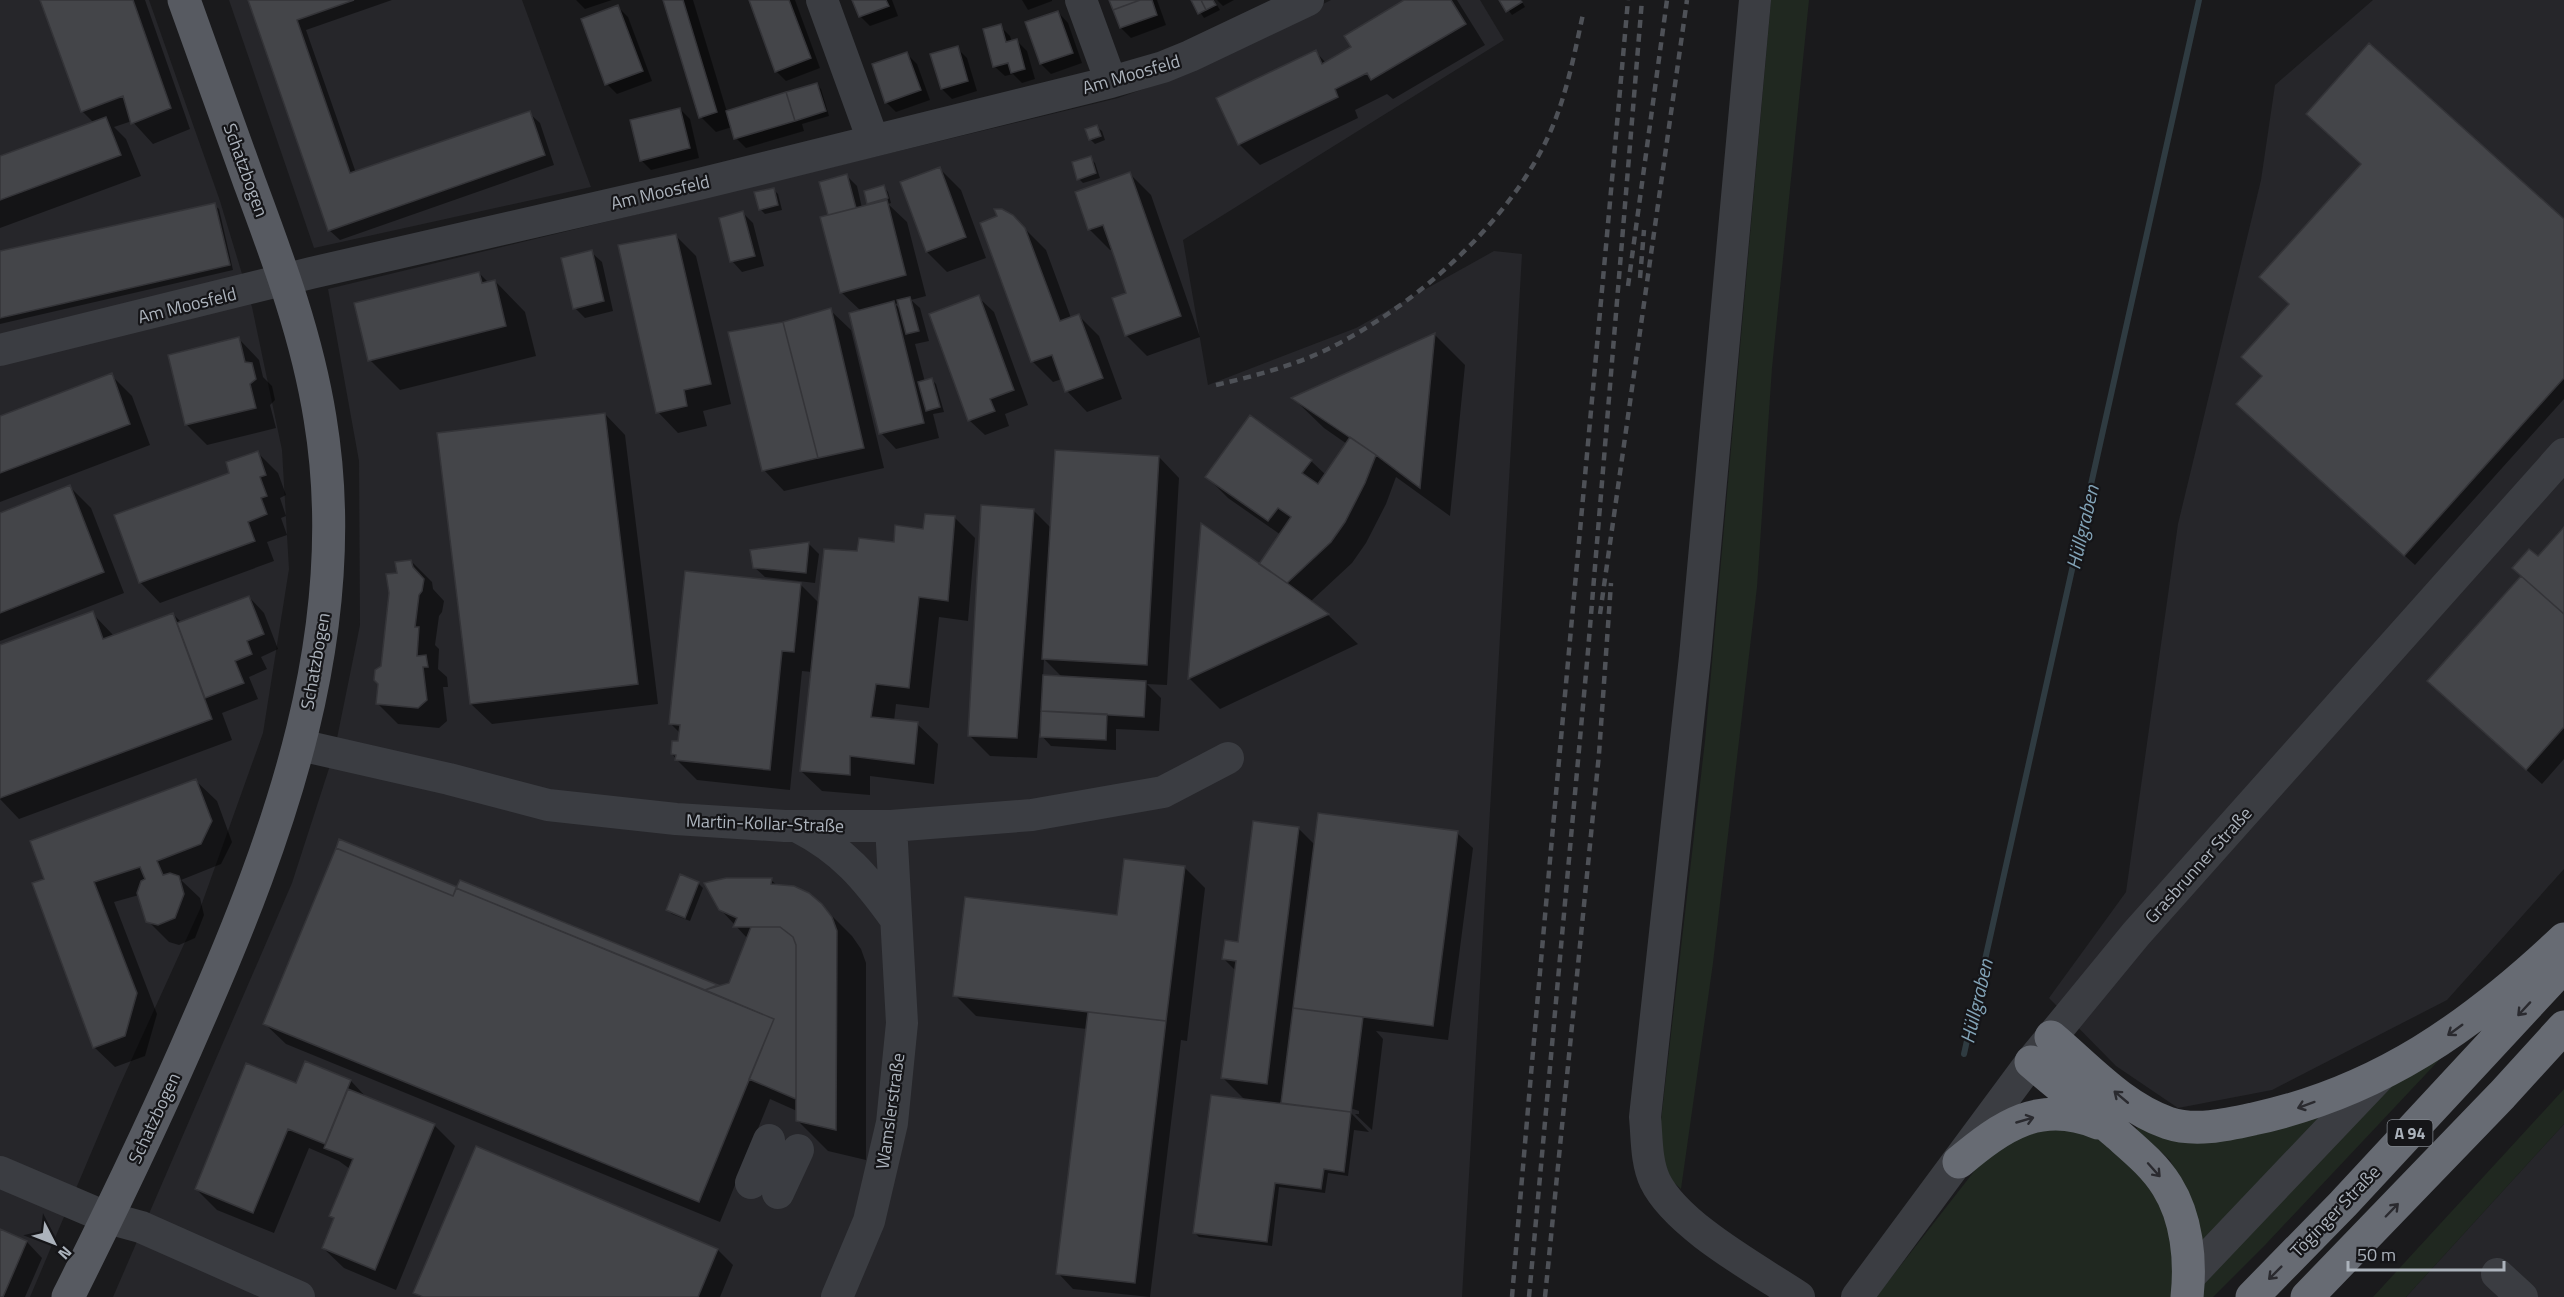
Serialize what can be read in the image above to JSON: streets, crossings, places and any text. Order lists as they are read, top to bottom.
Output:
{
  "streets": {
    "highway": ["A 94", "Töginger Straße"],
    "main road": ["Schatzbogen"],
    "street": [
      "Am Moosfeld",
      "Martin-Kollar-Straße",
      "Grasbrunner Straße",
      "Wamslerstraße"
    ]
  },
  "crossings": [
    ["Am Moosfeld", "Schatzbogen"],
    ["Schatzbogen", "Martin-Kollar-Straße"],
    ["Martin-Kollar-Straße", "Wamslerstraße"]
  ],
  "water": ["Hüllgraben"],
  "scale_bar": "50 m",
  "north": "bottom right"
}
